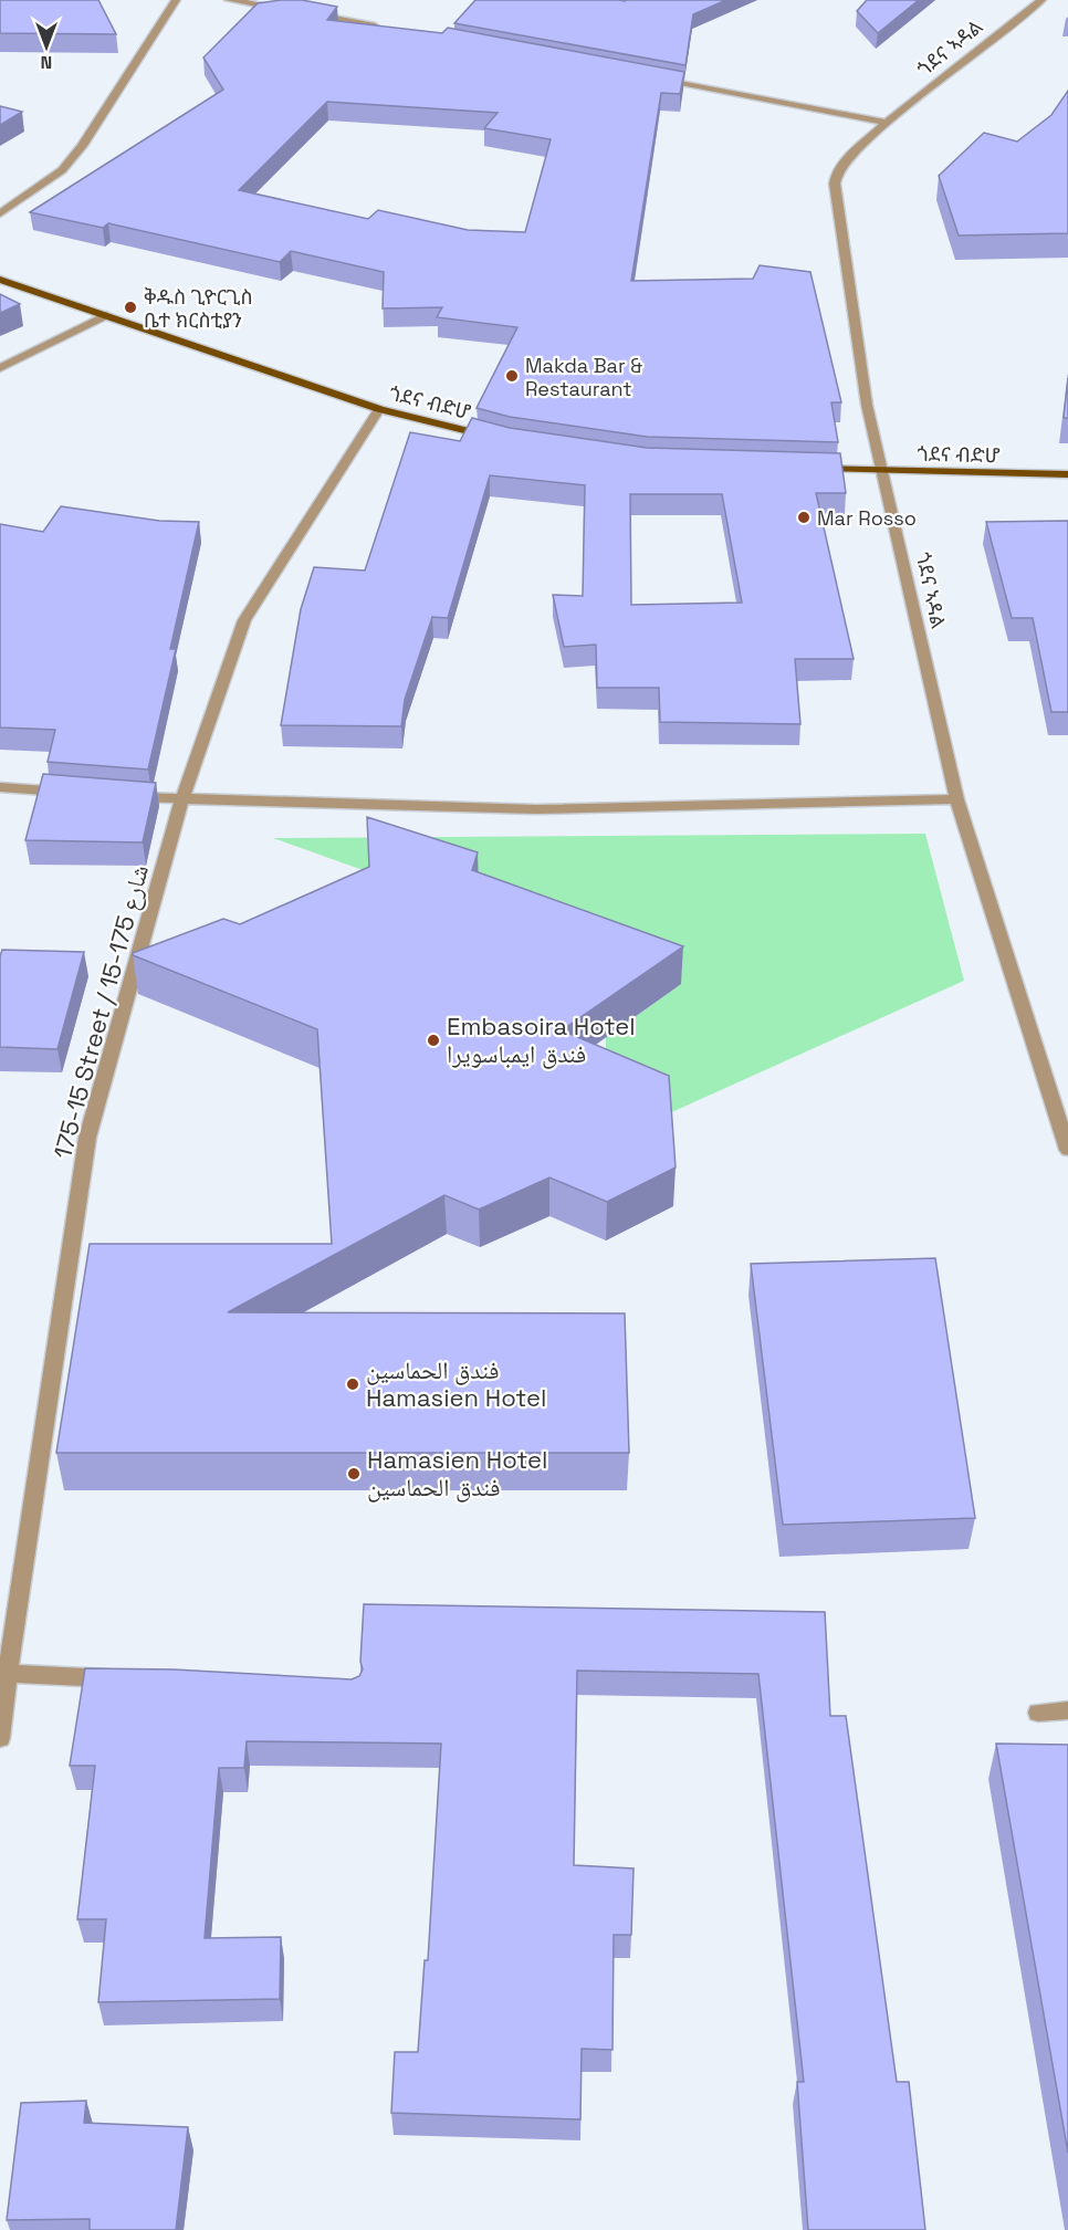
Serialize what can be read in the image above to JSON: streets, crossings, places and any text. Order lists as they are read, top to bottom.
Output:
{
  "streets": {
    "main road": ["ጎደና ብድሆ"],
    "street": ["ጎደና ኣዳል", "175-15 Street / شارع 175-15"]
  },
  "crossings": [
    ["ጎደና ኣዳል", "ጎደና ብድሆ"],
    ["ጎደና ብድሆ", "175-15 Street / شارع 175-15"]
  ],
  "places": [
    "ቅዱስ ጊዮርጊስ ቤተ ክርስቲያን",
    "Makda Bar & Restaurant",
    "Mar Rosso",
    "Embasoira Hotel فندق ايمباسويرا",
    "فندق الحماسين Hamasien Hotel",
    "Hamasien Hotel فندق الحماسين"
  ],
  "north": "bottom"
}
